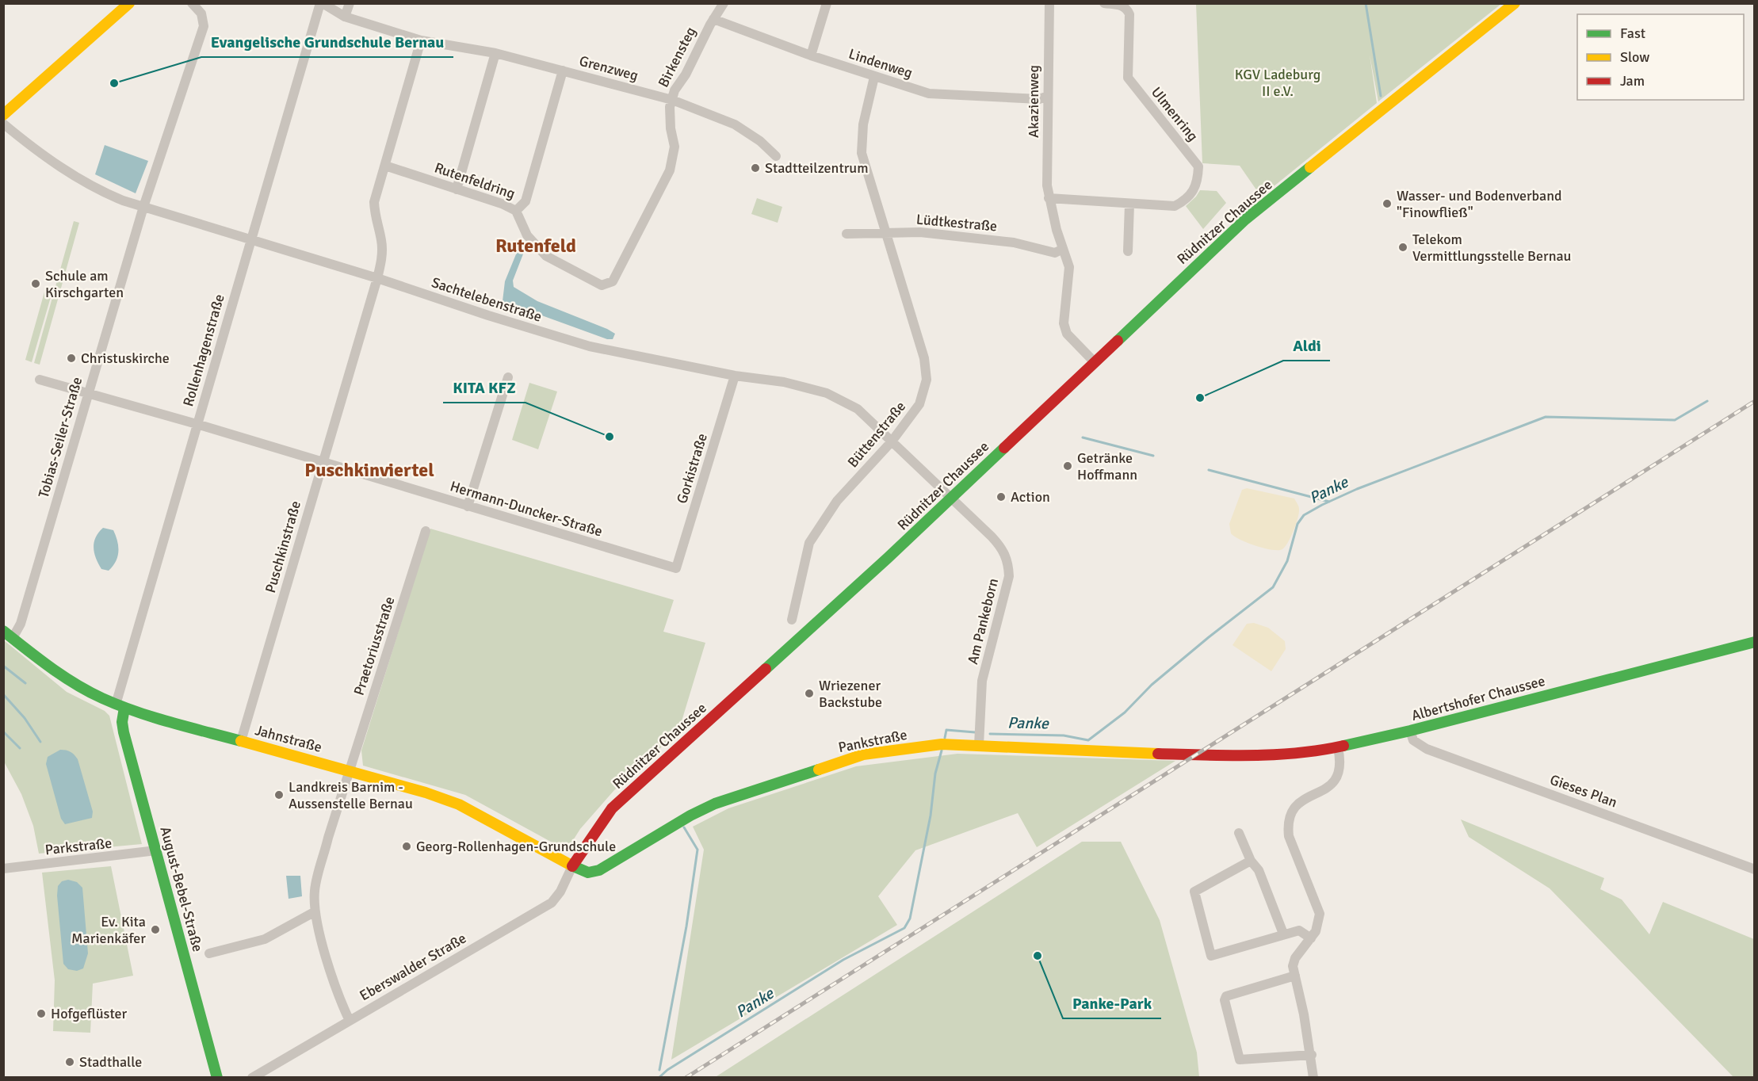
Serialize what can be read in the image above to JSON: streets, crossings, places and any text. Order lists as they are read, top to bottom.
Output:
{
  "streets": {
    "main road": [
      "Rüdnitzer Chaussee",
      "Albertshofer Chaussee",
      "Jahnstraße",
      "Pankstraße",
      "August-Bebel-Straße"
    ],
    "street": [
      "Birkensteg",
      "Lindenweg",
      "Grenzweg",
      "Akazienweg",
      "Ulmenring",
      "Rutenfeldring",
      "Lüdtkestraße",
      "Sachtelebenstraße",
      "Rollenhagenstraße",
      "Büttenstraße",
      "Tobias-Seiler-Straße",
      "Gorkistraße",
      "Hermann-Duncker-Straße",
      "Puschkinstraße",
      "Am Pankeborn",
      "Praetoriusstraße",
      "Gieses Plan",
      "Parkstraße",
      "Eberswalder Straße"
    ]
  },
  "crossings": [
    ["Birkensteg", "Lindenweg"],
    ["Birkensteg", "Grenzweg"],
    ["Birkensteg", "Rutenfeldring"],
    ["Lindenweg", "Akazienweg"],
    ["Lindenweg", "Büttenstraße"],
    ["Grenzweg", "Rutenfeldring"],
    ["Grenzweg", "Rollenhagenstraße"],
    ["Akazienweg", "Ulmenring"],
    ["Akazienweg", "Rüdnitzer Chaussee"],
    ["Akazienweg", "Lüdtkestraße"],
    ["Rüdnitzer Chaussee", "Sachtelebenstraße"],
    ["Rüdnitzer Chaussee", "Am Pankeborn"],
    ["Rüdnitzer Chaussee", "Jahnstraße"],
    ["Rüdnitzer Chaussee", "Pankstraße"],
    ["Rüdnitzer Chaussee", "Eberswalder Straße"],
    ["Lüdtkestraße", "Büttenstraße"],
    ["Sachtelebenstraße", "Rollenhagenstraße"],
    ["Sachtelebenstraße", "Büttenstraße"],
    ["Sachtelebenstraße", "Tobias-Seiler-Straße"],
    ["Sachtelebenstraße", "Gorkistraße"],
    ["Sachtelebenstraße", "Puschkinstraße"],
    ["Sachtelebenstraße", "Am Pankeborn"],
    ["Rollenhagenstraße", "Hermann-Duncker-Straße"],
    ["Rollenhagenstraße", "Jahnstraße"],
    ["Rollenhagenstraße", "August-Bebel-Straße"],
    ["Tobias-Seiler-Straße", "Hermann-Duncker-Straße"],
    ["Tobias-Seiler-Straße", "Jahnstraße"],
    ["Gorkistraße", "Hermann-Duncker-Straße"],
    ["Hermann-Duncker-Straße", "Puschkinstraße"],
    ["Puschkinstraße", "Jahnstraße"],
    ["Am Pankeborn", "Pankstraße"],
    ["Praetoriusstraße", "Jahnstraße"],
    ["Praetoriusstraße", "Eberswalder Straße"],
    ["Albertshofer Chaussee", "Pankstraße"],
    ["Albertshofer Chaussee", "Gieses Plan"],
    ["Jahnstraße", "Pankstraße"],
    ["Jahnstraße", "August-Bebel-Straße"],
    ["Jahnstraße", "Eberswalder Straße"],
    ["Pankstraße", "Eberswalder Straße"],
    ["Parkstraße", "August-Bebel-Straße"]
  ],
  "districts": ["Rutenfeld", "Puschkinviertel"],
  "water": ["Panke"],
  "parks": ["KGV Ladeburg II e.V."],
  "places": [
    "Evangelische Grundschule Bernau",
    "Stadtteilzentrum",
    "Wasser- und Bodenverband \"Finowfließ\"",
    "Telekom Vermittlungsstelle Bernau",
    "Schule am Kirschgarten",
    "Christuskirche",
    "Aldi",
    "KITA KFZ",
    "Getränke Hoffmann",
    "Action",
    "Wriezener Backstube",
    "Landkreis Barnim - Aussenstelle Bernau",
    "Georg-Rollenhagen-Grundschule",
    "Ev. Kita Marienkäfer",
    "Panke-Park",
    "Hofgeflüster",
    "Stadthalle"
  ],
  "legend": ["Fast", "Slow", "Jam"]
}
